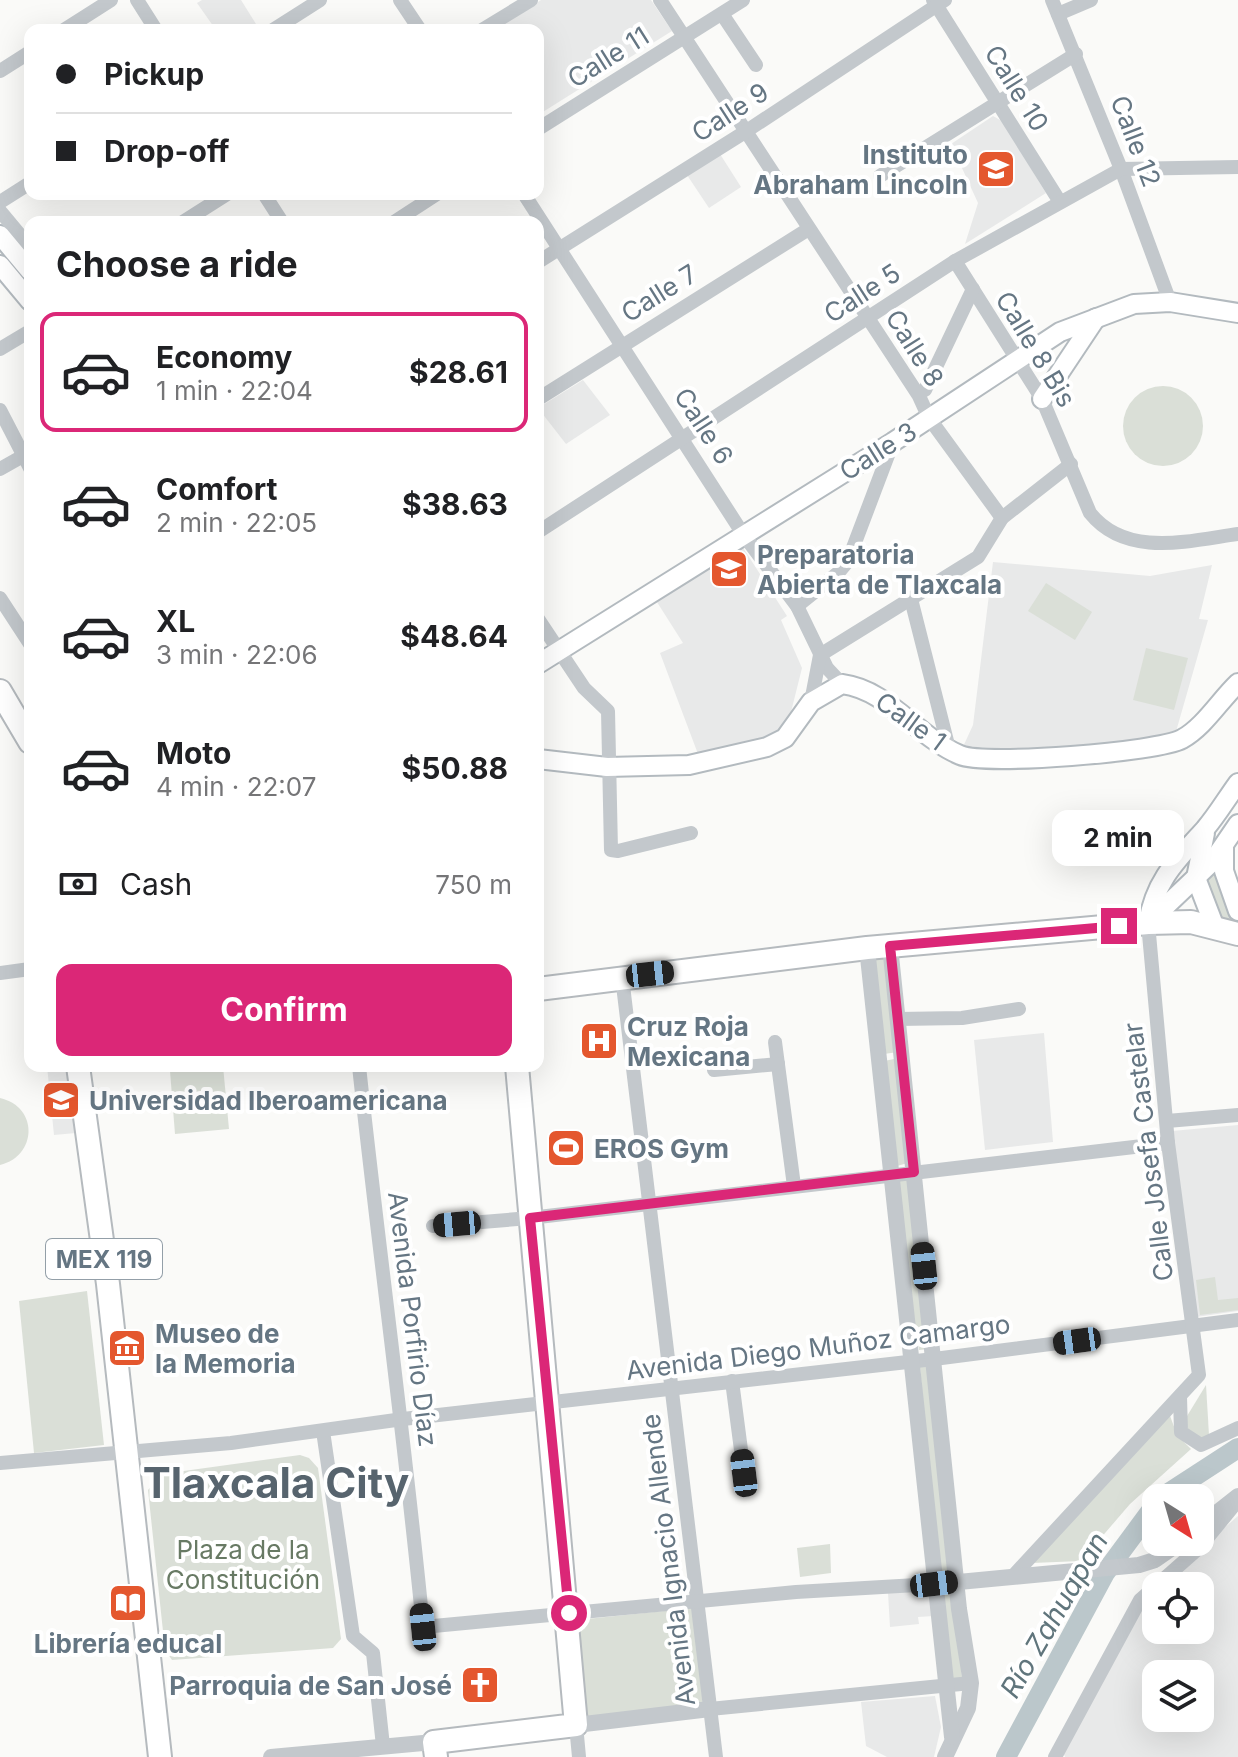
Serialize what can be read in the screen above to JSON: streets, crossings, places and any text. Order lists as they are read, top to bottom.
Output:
{
  "streets": {
    "main road": ["Calle 3", "Calle 1", "MEX 119"],
    "street": [
      "Calle 11",
      "Calle 10",
      "Calle 9",
      "Calle 12",
      "Calle 7",
      "Calle 5",
      "Calle 8",
      "Calle 8 Bis",
      "Calle 6",
      "Calle Josefa Castelar",
      "Avenida Porfirio Díaz",
      "Avenida Diego Muñoz Camargo",
      "Avenida Ignacio Allende"
    ]
  },
  "crossings": [
    ["Calle 11", "Calle 8"],
    ["Calle 10", "Calle 9"],
    ["Calle 10", "Calle 5"],
    ["Calle 9", "Calle 8"],
    ["Calle 9", "Calle 6"],
    ["Calle 12", "Calle 5"],
    ["Calle 12", "Calle 3"],
    ["Calle 7", "Calle 8"],
    ["Calle 7", "Calle 6"],
    ["Calle 5", "Calle 8"],
    ["Calle 5", "Calle 8 Bis"],
    ["Calle 5", "Calle 6"],
    ["Calle 8", "Calle 3"],
    ["Calle 8 Bis", "Calle 3"],
    ["Calle 6", "Calle 3"],
    ["Calle 6", "Calle 1"],
    ["Calle Josefa Castelar", "Avenida Diego Muñoz Camargo"],
    ["Avenida Porfirio Díaz", "Avenida Diego Muñoz Camargo"],
    ["Avenida Diego Muñoz Camargo", "Avenida Ignacio Allende"]
  ],
  "districts": ["Tlaxcala City"],
  "water": ["Río Zahuapan"],
  "parks": ["Plaza de la Constitución"],
  "places": {
    "school or university": ["Instituto Abraham Lincoln", "Preparatoria Abierta de Tlaxcala", "Universidad Iberoamericana"],
    "hospital": ["Cruz Roja Mexicana"],
    "sports": ["EROS Gym"],
    "museum": ["Museo de la Memoria"],
    "library": ["Librería educal"],
    "church": ["Parroquia de San José"]
  },
  "north": "bottom right",
  "page": {
    "banner": ["Pickup", "Drop-off"],
    "heading": "Choose a ride",
    "list": [
      {
        "name": "Economy",
        "note": "1 min · 22:04",
        "value": "$28.61"
      },
      {
        "name": "Comfort",
        "note": "2 min · 22:05",
        "value": "$38.63"
      },
      {
        "name": "XL",
        "note": "3 min · 22:06",
        "value": "$48.64"
      },
      {
        "name": "Moto",
        "note": "4 min · 22:07",
        "value": "$50.88"
      }
    ],
    "bubble": "2 min",
    "pay": ["Cash", "750 m"],
    "buttons": "Confirm"
  }
}
